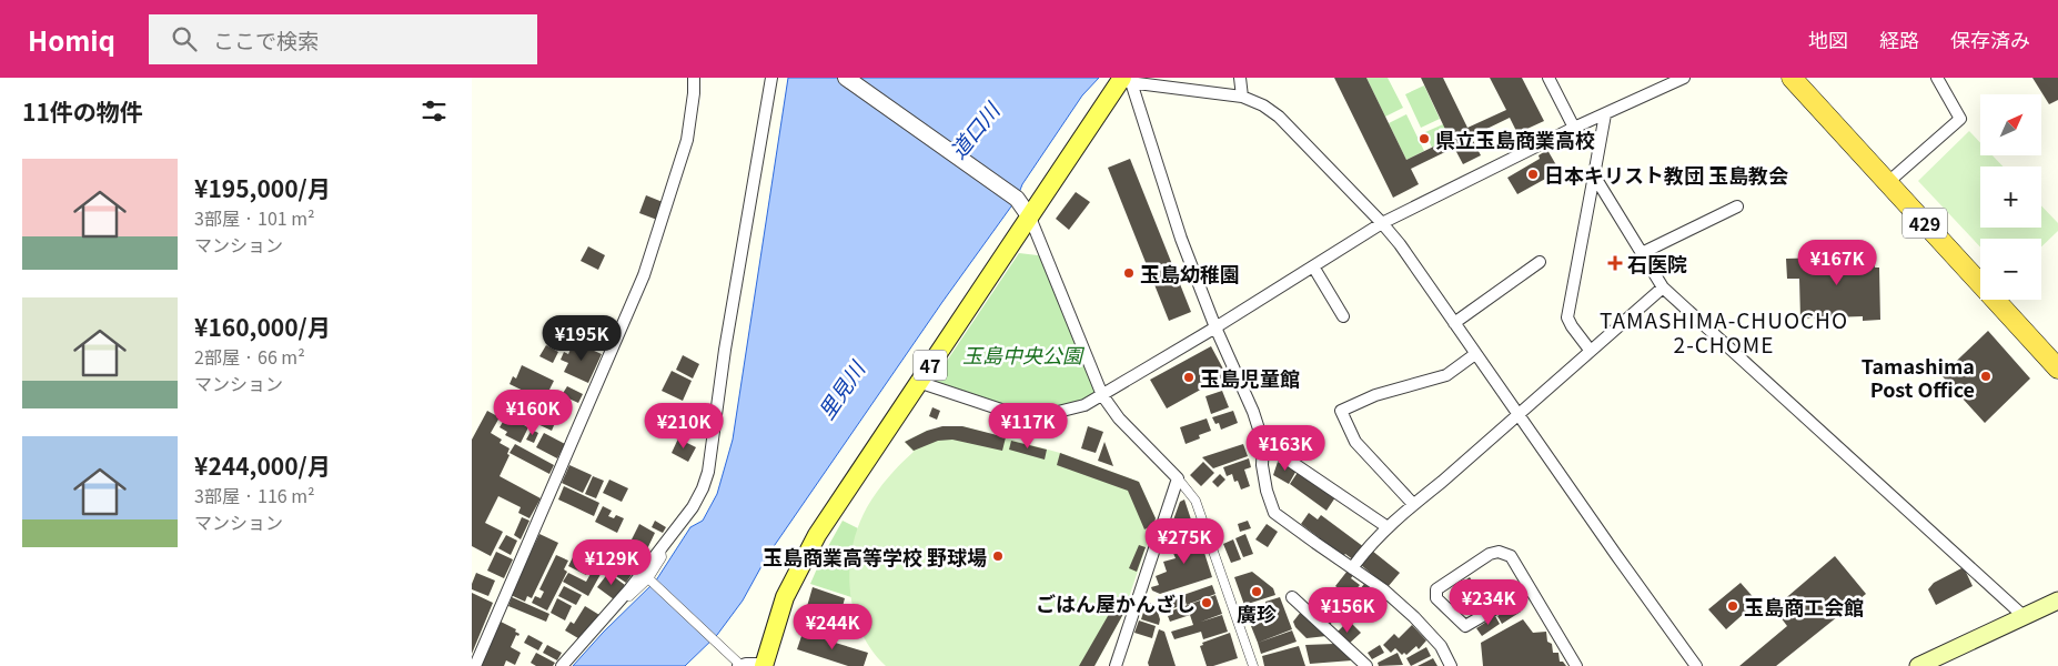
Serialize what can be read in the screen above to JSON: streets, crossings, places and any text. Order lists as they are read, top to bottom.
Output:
{
  "streets": {
    "highway": ["429"],
    "main road": ["47"]
  },
  "districts": ["TAMASHIMA-CHUOCHO 2-CHOME"],
  "water": ["道口川", "里見川"],
  "parks": ["玉島中央公園"],
  "places": {
    "other": [
      "県立玉島商業高校",
      "日本キリスト教団 玉島教会",
      "玉島幼稚園",
      "Tamashima Post Office",
      "玉島児童館",
      "玉島商業高等学校 野球場",
      "廣珍",
      "ごはん屋かんざし",
      "玉島商工会館"
    ],
    "health": ["石医院"]
  },
  "north": "top right",
  "page": {
    "header": "Homiq",
    "search": "ここで検索",
    "nav": ["地図", "経路", "保存済み"],
    "heading": "11件の物件",
    "map_buttons": ["+", "−"],
    "list": [
      {
        "name": "¥195,000/月",
        "note": "3部屋 · 101 m² · マンション"
      },
      {
        "name": "¥160,000/月",
        "note": "2部屋 · 66 m² · マンション"
      },
      {
        "name": "¥244,000/月",
        "note": "3部屋 · 116 m² · マンション"
      }
    ],
    "price": [
      "¥167K",
      "¥195K",
      "¥160K",
      "¥210K",
      "¥117K",
      "¥163K",
      "¥275K",
      "¥129K",
      "¥234K",
      "¥156K",
      "¥244K"
    ]
  }
}
